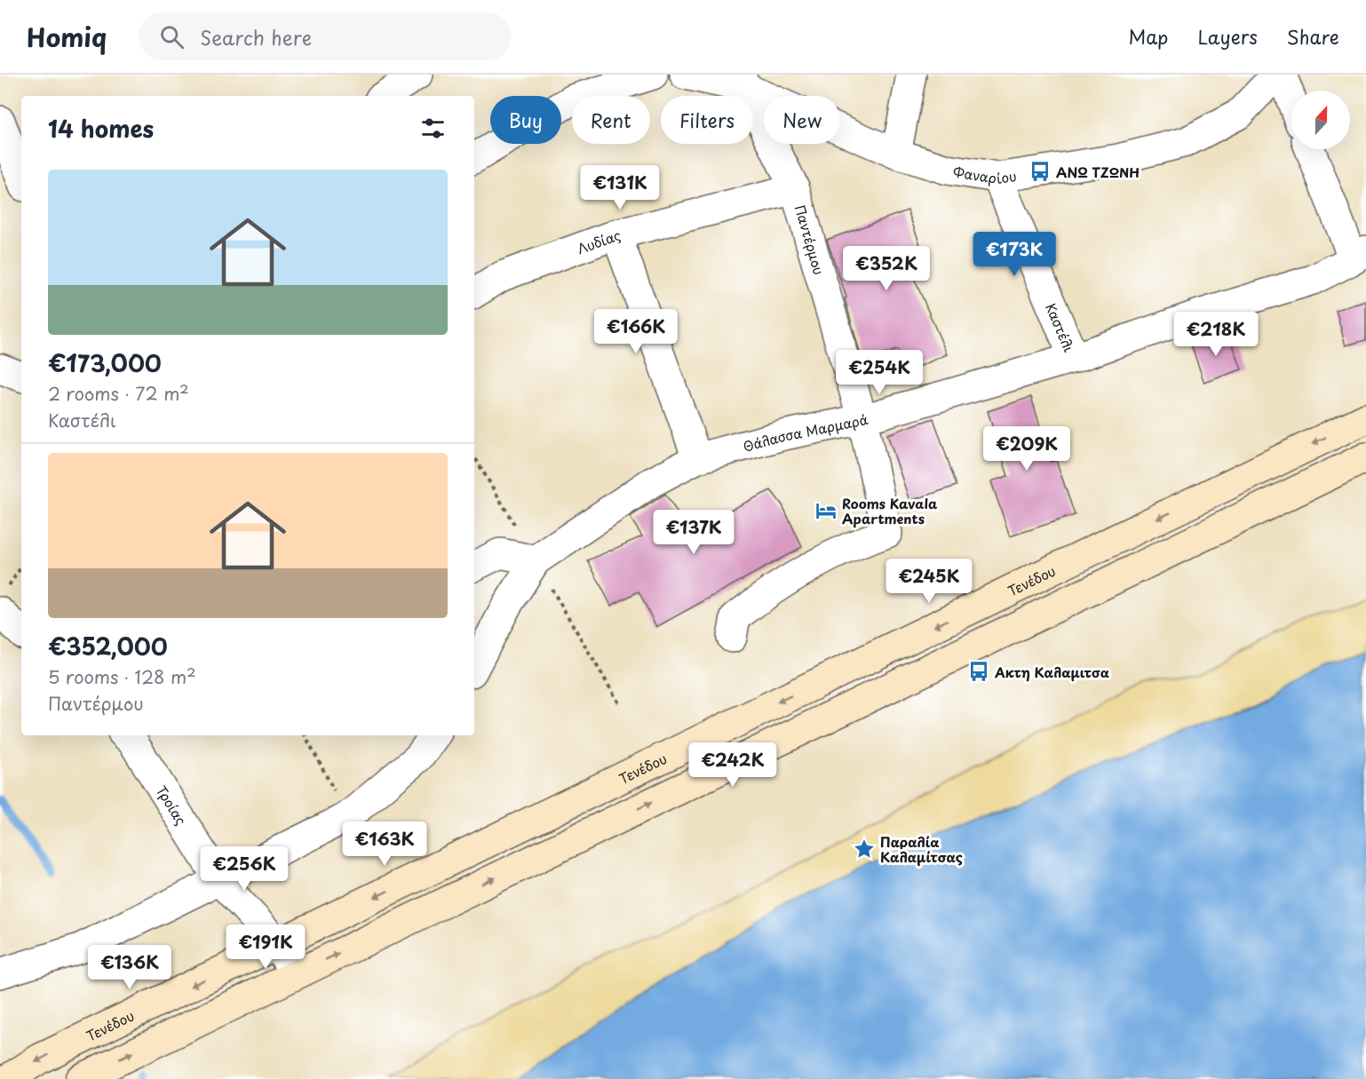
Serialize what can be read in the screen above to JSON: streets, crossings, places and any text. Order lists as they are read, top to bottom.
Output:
{
  "streets": {
    "main road": ["Τενέδου"],
    "street": [
      "Φαναρίου",
      "Παντέρμου",
      "Λυδίας",
      "Καστέλι",
      "Θάλασσα Μαρμαρά",
      "Τροίας"
    ]
  },
  "crossings": [
    ["Φαναρίου", "Παντέρμου"],
    ["Φαναρίου", "Καστέλι"],
    ["Παντέρμου", "Λυδίας"],
    ["Παντέρμου", "Θάλασσα Μαρμαρά"],
    ["Καστέλι", "Θάλασσα Μαρμαρά"],
    ["Τενέδου", "Τροίας"]
  ],
  "places": {
    "bus stop": ["ΑΝΩ ΤΖΩΝΗ", "Ακτη Καλαμιτσα"],
    "hotel": ["Rooms Kavala Apartments"],
    "place": ["Παραλία Καλαμίτσας"]
  },
  "north": "top",
  "page": {
    "header": "Homiq",
    "search": "Search here",
    "nav": ["Map", "Layers", "Share"],
    "chip": [
      "Buy",
      "Rent",
      "Filters",
      "New"
    ],
    "heading": "14 homes",
    "list": [
      {
        "name": "€173,000",
        "note": "2 rooms · 72 m² · Καστέλι"
      },
      {
        "name": "€352,000",
        "note": "5 rooms · 128 m² · Παντέρμου"
      }
    ],
    "price": [
      "€131K",
      "€173K",
      "€352K",
      "€166K",
      "€218K",
      "€254K",
      "€209K",
      "€137K",
      "€245K",
      "€242K",
      "€163K",
      "€256K",
      "€191K",
      "€136K"
    ]
  }
}
